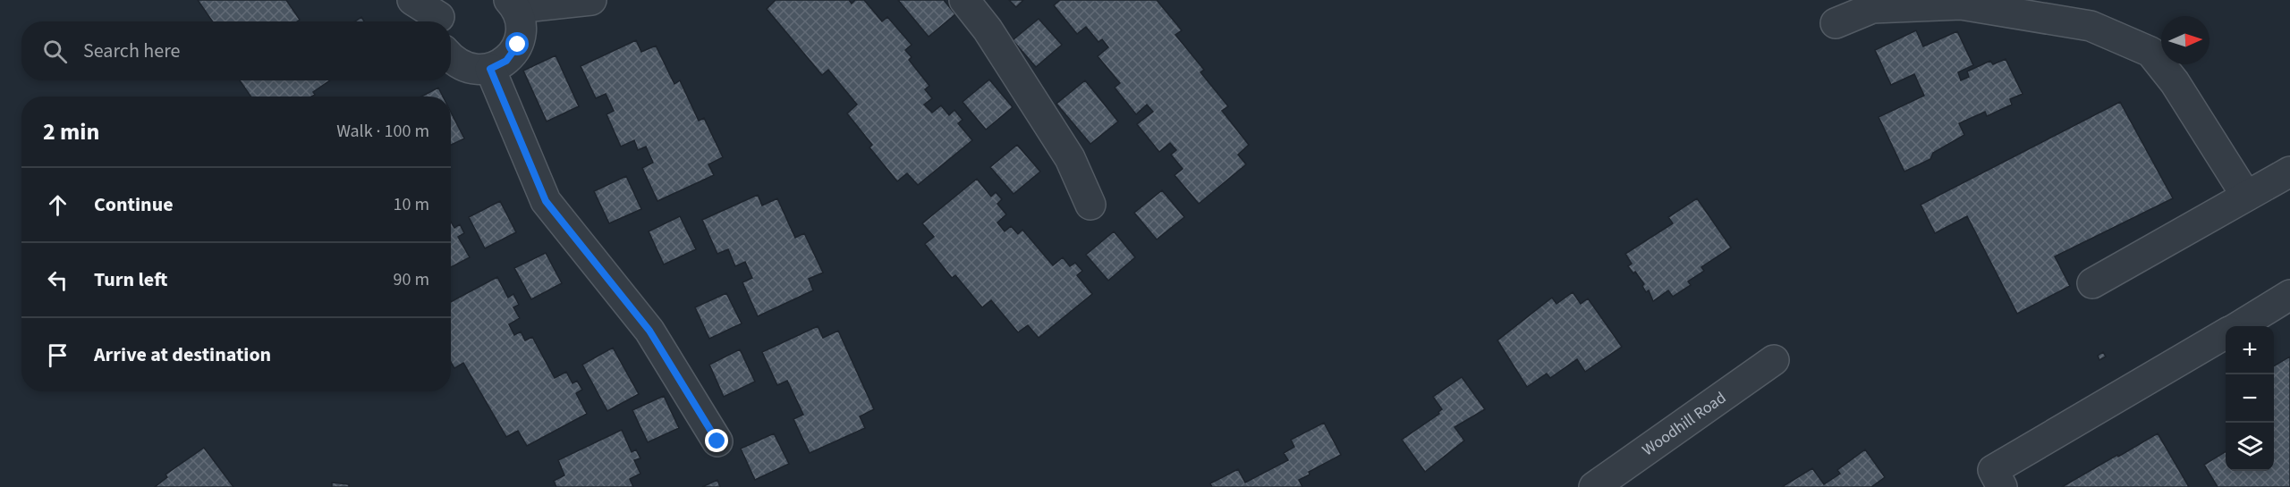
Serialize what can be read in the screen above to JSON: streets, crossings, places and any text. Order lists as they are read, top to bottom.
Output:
{
  "streets": {
    "street": ["Woodhill Road"]
  },
  "north": "right",
  "page": {
    "search": "Search here",
    "heading": ["2 min", "Walk · 100 m"],
    "list": [
      ["Continue", "10 m"],
      ["Turn left", "90 m"],
      "Arrive at destination"
    ],
    "map_buttons": ["+", "−"]
  }
}
